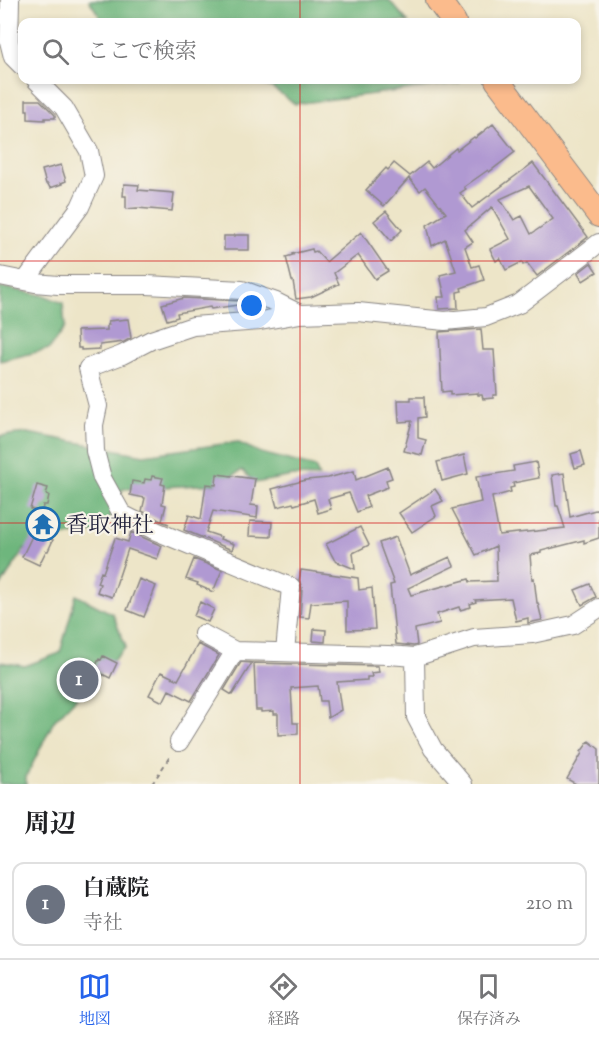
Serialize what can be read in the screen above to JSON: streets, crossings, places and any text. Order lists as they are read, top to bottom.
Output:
{
  "places": {
    "temple": ["香取神社"]
  },
  "page": {
    "search": "ここで検索",
    "pins": "1",
    "heading": "周辺",
    "list": [
      {
        "mark": "1",
        "name": "白蔵院",
        "note": "寺社",
        "value": "210 m"
      }
    ],
    "nav": ["地図", "経路", "保存済み"]
  }
}
